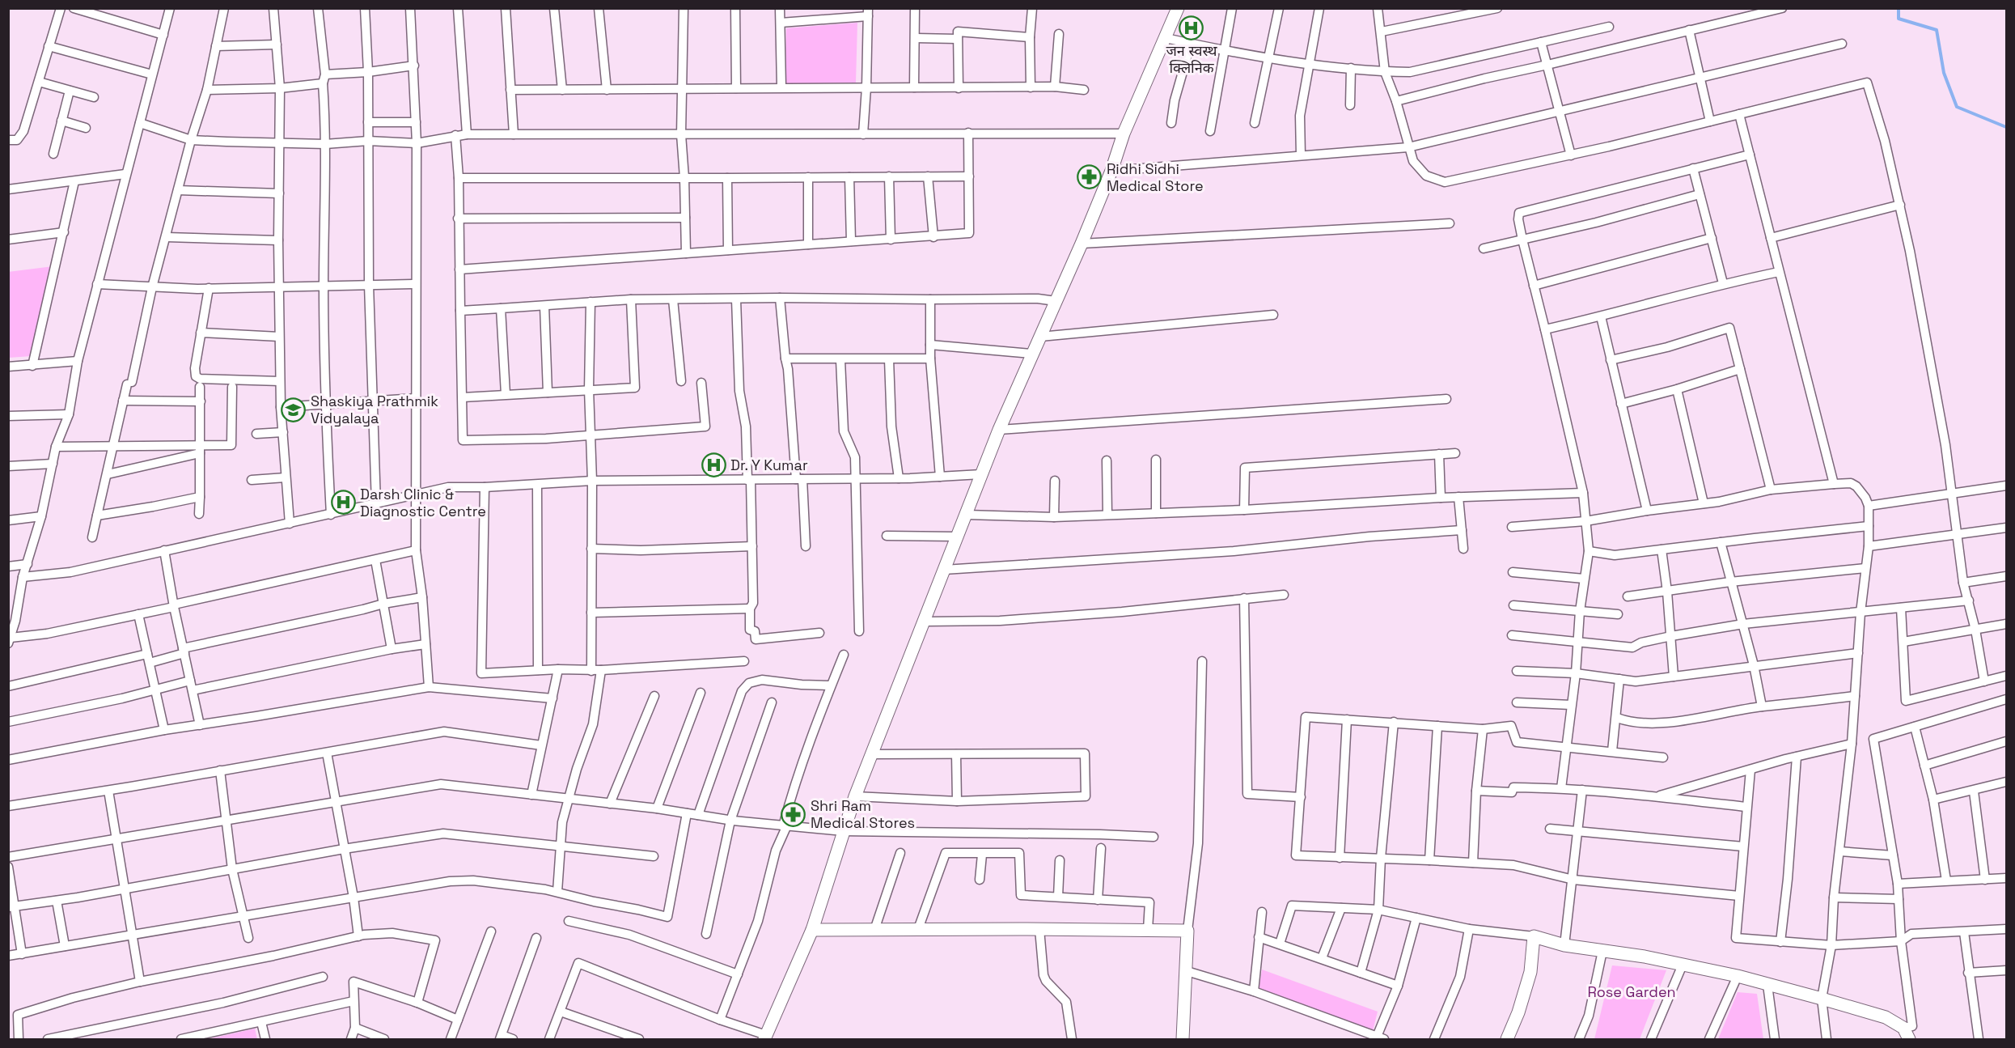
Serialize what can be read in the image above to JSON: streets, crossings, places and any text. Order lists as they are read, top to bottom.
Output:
{
  "parks": ["Rose Garden"],
  "places": {
    "hospital": ["जन स्वस्थ क्लिनिक", "Dr. Y Kumar", "Darsh Clinic & Diagnostic Centre"],
    "pharmacy": ["Ridhi Sidhi Medical Store", "Shri Ram Medical Stores"],
    "school or university": ["Shaskiya Prathmik Vidyalaya"]
  }
}
